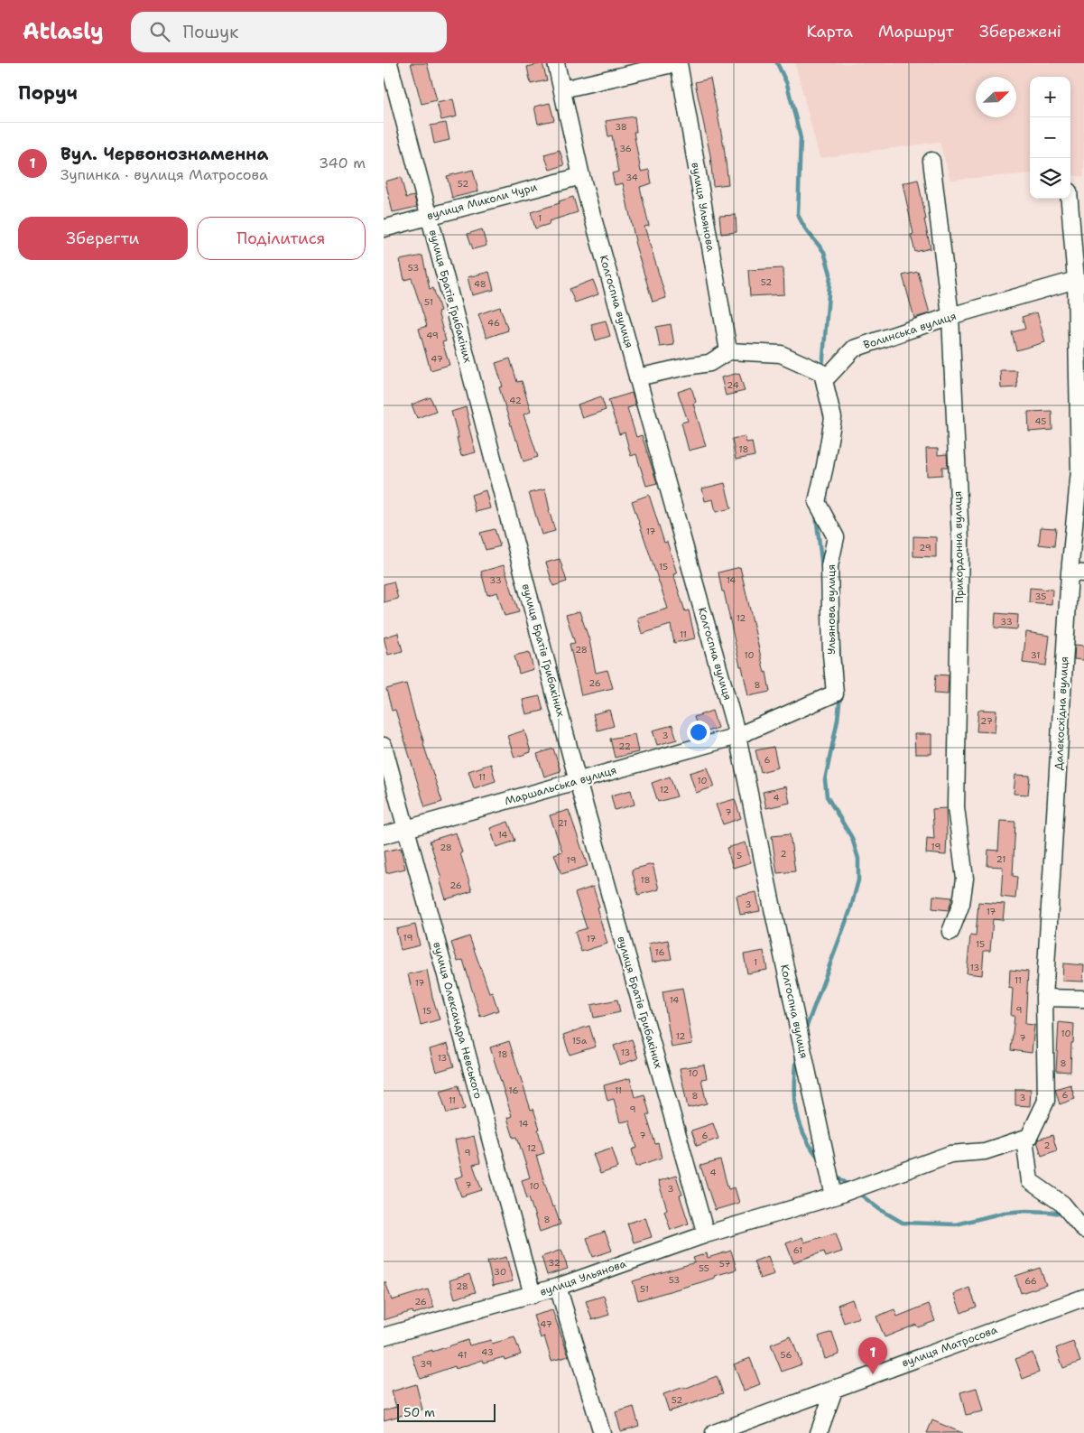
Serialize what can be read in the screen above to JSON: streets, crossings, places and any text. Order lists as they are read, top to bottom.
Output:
{
  "streets": {
    "street": [
      "вулиця Миколи Чури",
      "вулиця Ульянова",
      "вулиця Братів Грибакіних",
      "Колгоспна вулиця",
      "Волинська вулиця",
      "Прикордонна вулиця",
      "Ульянова вулиця",
      "Далекосхідна вулиця",
      "Маршальська вулиця",
      "вулиця Олександра Невського",
      "вулиця Матросова"
    ]
  },
  "crossings": [
    ["вулиця Миколи Чури", "вулиця Братів Грибакіних"],
    ["вулиця Миколи Чури", "Колгоспна вулиця"],
    ["вулиця Ульянова", "вулиця Братів Грибакіних"],
    ["вулиця Ульянова", "Колгоспна вулиця"],
    ["вулиця Ульянова", "вулиця Олександра Невського"],
    ["вулиця Братів Грибакіних", "Маршальська вулиця"],
    ["Колгоспна вулиця", "Ульянова вулиця"],
    ["Колгоспна вулиця", "Маршальська вулиця"],
    ["Волинська вулиця", "Прикордонна вулиця"],
    ["Волинська вулиця", "Ульянова вулиця"],
    ["Волинська вулиця", "Далекосхідна вулиця"],
    ["Ульянова вулиця", "Маршальська вулиця"],
    ["Маршальська вулиця", "вулиця Олександра Невського"]
  ],
  "house_numbers": [
    "38",
    "36",
    "34",
    "52",
    "1",
    "53",
    "52",
    "48",
    "51",
    "46",
    "49",
    "47",
    "24",
    "42",
    "45",
    "18",
    "17",
    "29",
    "15",
    "33",
    "14",
    "35",
    "12",
    "33",
    "11",
    "28",
    "10",
    "31",
    "26",
    "8",
    "27",
    "3",
    "22",
    "6",
    "11",
    "10",
    "12",
    "4",
    "7",
    "21",
    "14",
    "19",
    "28",
    "2",
    "5",
    "21",
    "19",
    "18",
    "26",
    "3",
    "17",
    "19",
    "17",
    "15",
    "16",
    "1",
    "13",
    "11",
    "17",
    "14",
    "9",
    "15",
    "10",
    "12",
    "7",
    "15а",
    "13",
    "18",
    "13",
    "8",
    "10",
    "16",
    "11",
    "6",
    "8",
    "3",
    "11",
    "9",
    "14",
    "7",
    "6",
    "2",
    "12",
    "9",
    "4",
    "7",
    "10",
    "3",
    "8",
    "61",
    "32",
    "57",
    "55",
    "30",
    "53",
    "66",
    "28",
    "51",
    "26",
    "47",
    "43",
    "41",
    "56",
    "39",
    "52"
  ],
  "scale_bar": "50 m",
  "north": "top right",
  "page": {
    "header": "Atlasly",
    "search": "Пошук",
    "nav": ["Карта", "Маршрут", "Збережені"],
    "heading": "Поруч",
    "map_buttons": ["+", "−"],
    "list": [
      {
        "mark": "1",
        "name": "Вул. Червонознаменна",
        "note": "Зупинка · вулиця Матросова",
        "value": "340 m"
      }
    ],
    "buttons": ["Зберегти", "Поділитися"],
    "pins": "1",
    "scale": "50 m"
  }
}
